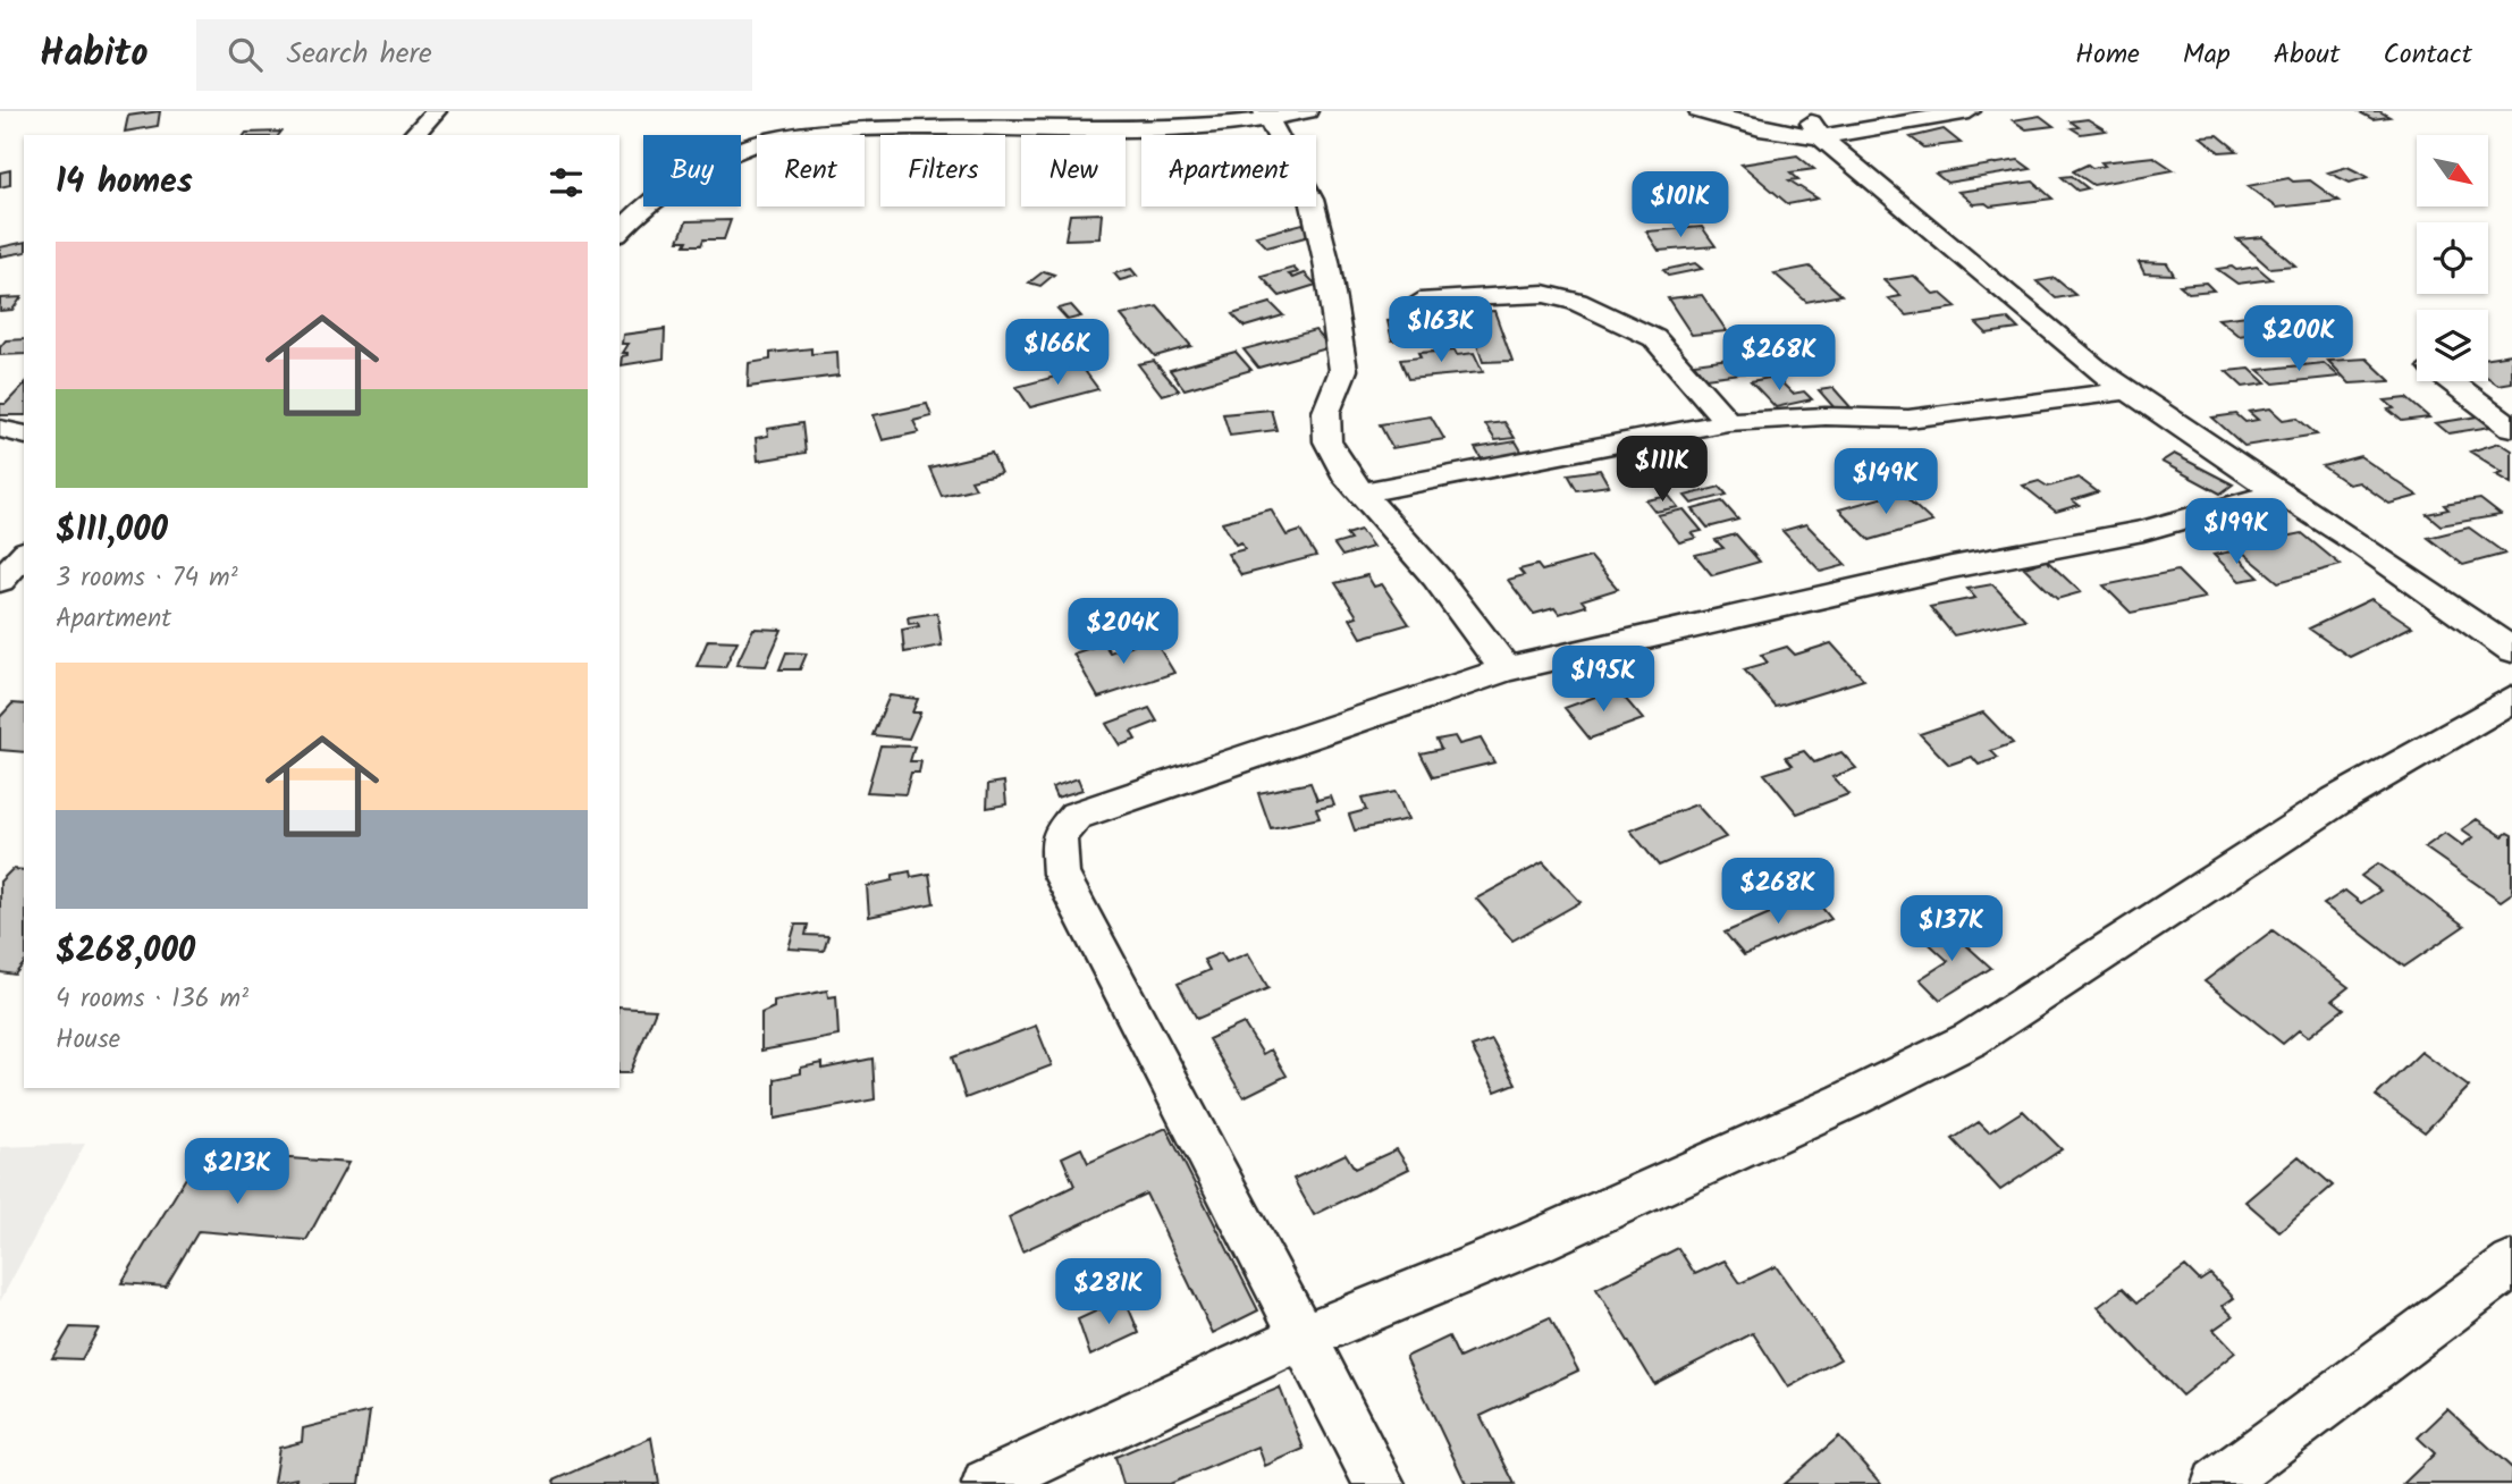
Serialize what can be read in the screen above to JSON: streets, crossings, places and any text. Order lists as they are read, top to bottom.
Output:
{
  "north": "bottom right",
  "page": {
    "header": "Habito",
    "search": "Search here",
    "nav": [
      "Home",
      "Map",
      "About",
      "Contact"
    ],
    "chip": [
      "Buy",
      "Rent",
      "Filters",
      "New",
      "Apartment"
    ],
    "heading": "14 homes",
    "price": [
      "$101K",
      "$163K",
      "$200K",
      "$166K",
      "$268K",
      "$111K",
      "$149K",
      "$199K",
      "$204K",
      "$195K",
      "$268K",
      "$137K",
      "$213K",
      "$281K"
    ],
    "list": [
      {
        "name": "$111,000",
        "note": "3 rooms · 74 m² · Apartment"
      },
      {
        "name": "$268,000",
        "note": "4 rooms · 136 m² · House"
      }
    ]
  }
}
